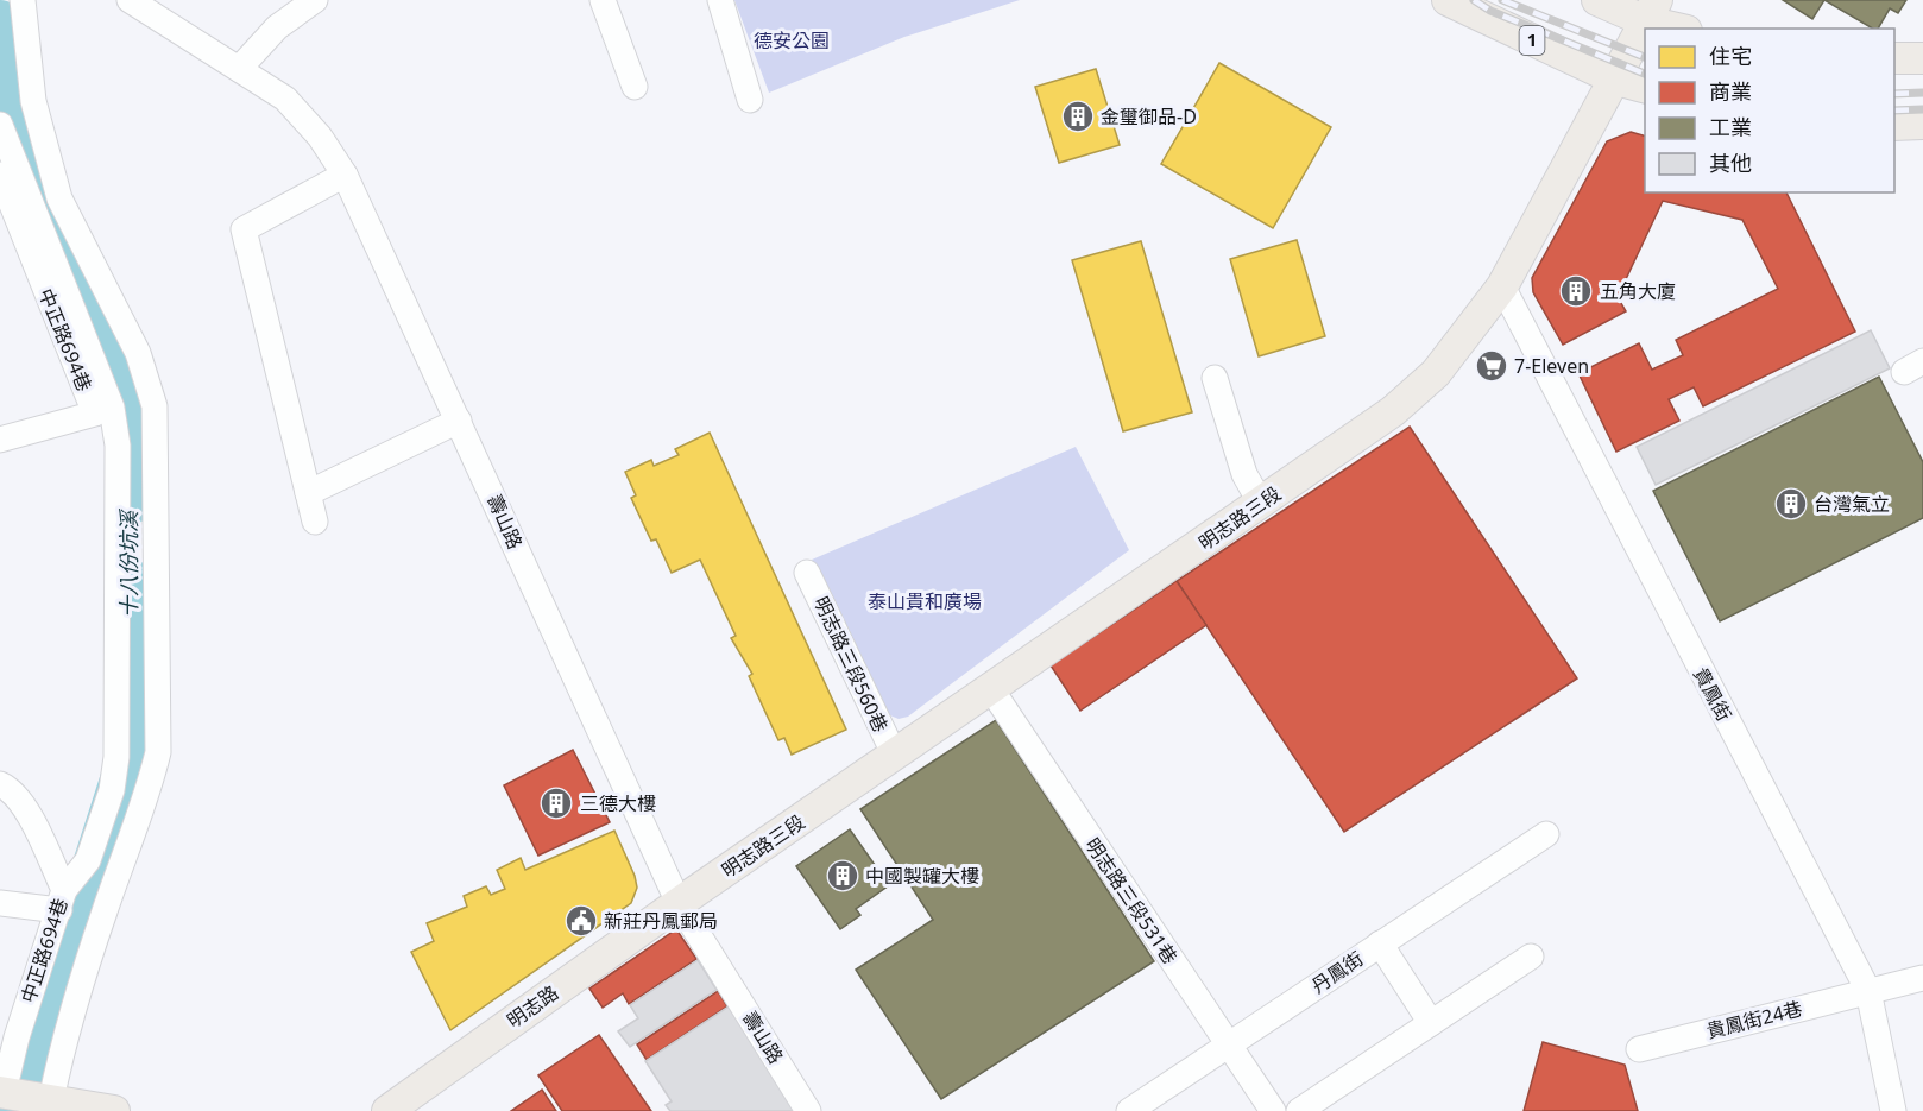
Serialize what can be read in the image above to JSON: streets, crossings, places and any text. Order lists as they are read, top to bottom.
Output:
{
  "streets": {
    "main road": ["1", "明志路三段", "明志路"],
    "street": [
      "中正路694巷",
      "壽山路",
      "明志路三段560巷",
      "貴鳳街",
      "明志路三段531巷",
      "丹鳳街",
      "貴鳳街24巷"
    ]
  },
  "crossings": [
    ["1", "明志路三段"],
    ["明志路三段", "壽山路"],
    ["明志路三段", "明志路三段560巷"],
    ["明志路三段", "貴鳳街"],
    ["明志路三段", "明志路三段531巷"],
    ["明志路三段", "明志路"],
    ["壽山路", "明志路"],
    ["貴鳳街", "貴鳳街24巷"],
    ["明志路三段531巷", "丹鳳街"]
  ],
  "water": ["十八份坑溪"],
  "parks": ["德安公園", "泰山貴和廣場"],
  "places": {
    "building": [
      "金璽御品-D",
      "五角大廈",
      "台灣氣立",
      "三德大樓",
      "中國製罐大樓"
    ],
    "supermarket": ["7-Eleven"],
    "public building": ["新莊丹鳳郵局"]
  },
  "legend": [
    "住宅",
    "商業",
    "工業",
    "其他"
  ]
}
